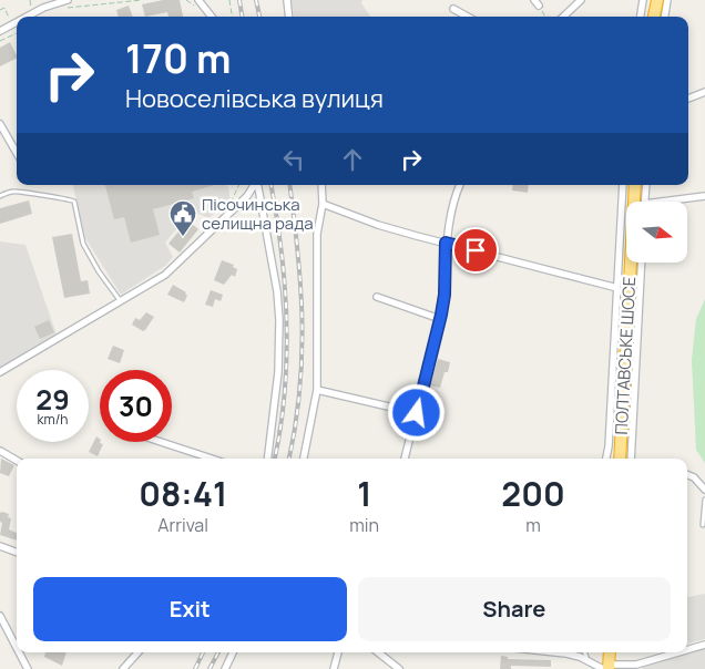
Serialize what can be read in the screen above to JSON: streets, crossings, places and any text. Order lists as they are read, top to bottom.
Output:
{
  "streets": {
    "highway": ["ПОЛТАВСЬКЕ ШОСЕ"]
  },
  "places": {
    "public building": ["Пісочинська селищна рада"]
  },
  "north": "right",
  "page": {
    "turn": ["170 m", "Новоселівська вулиця"],
    "speed": "29 km/h",
    "limit": "30",
    "eta": [
      "08:41",
      "Arrival",
      "1",
      "min",
      "200",
      "m"
    ],
    "buttons": ["Exit", "Share"]
  }
}
